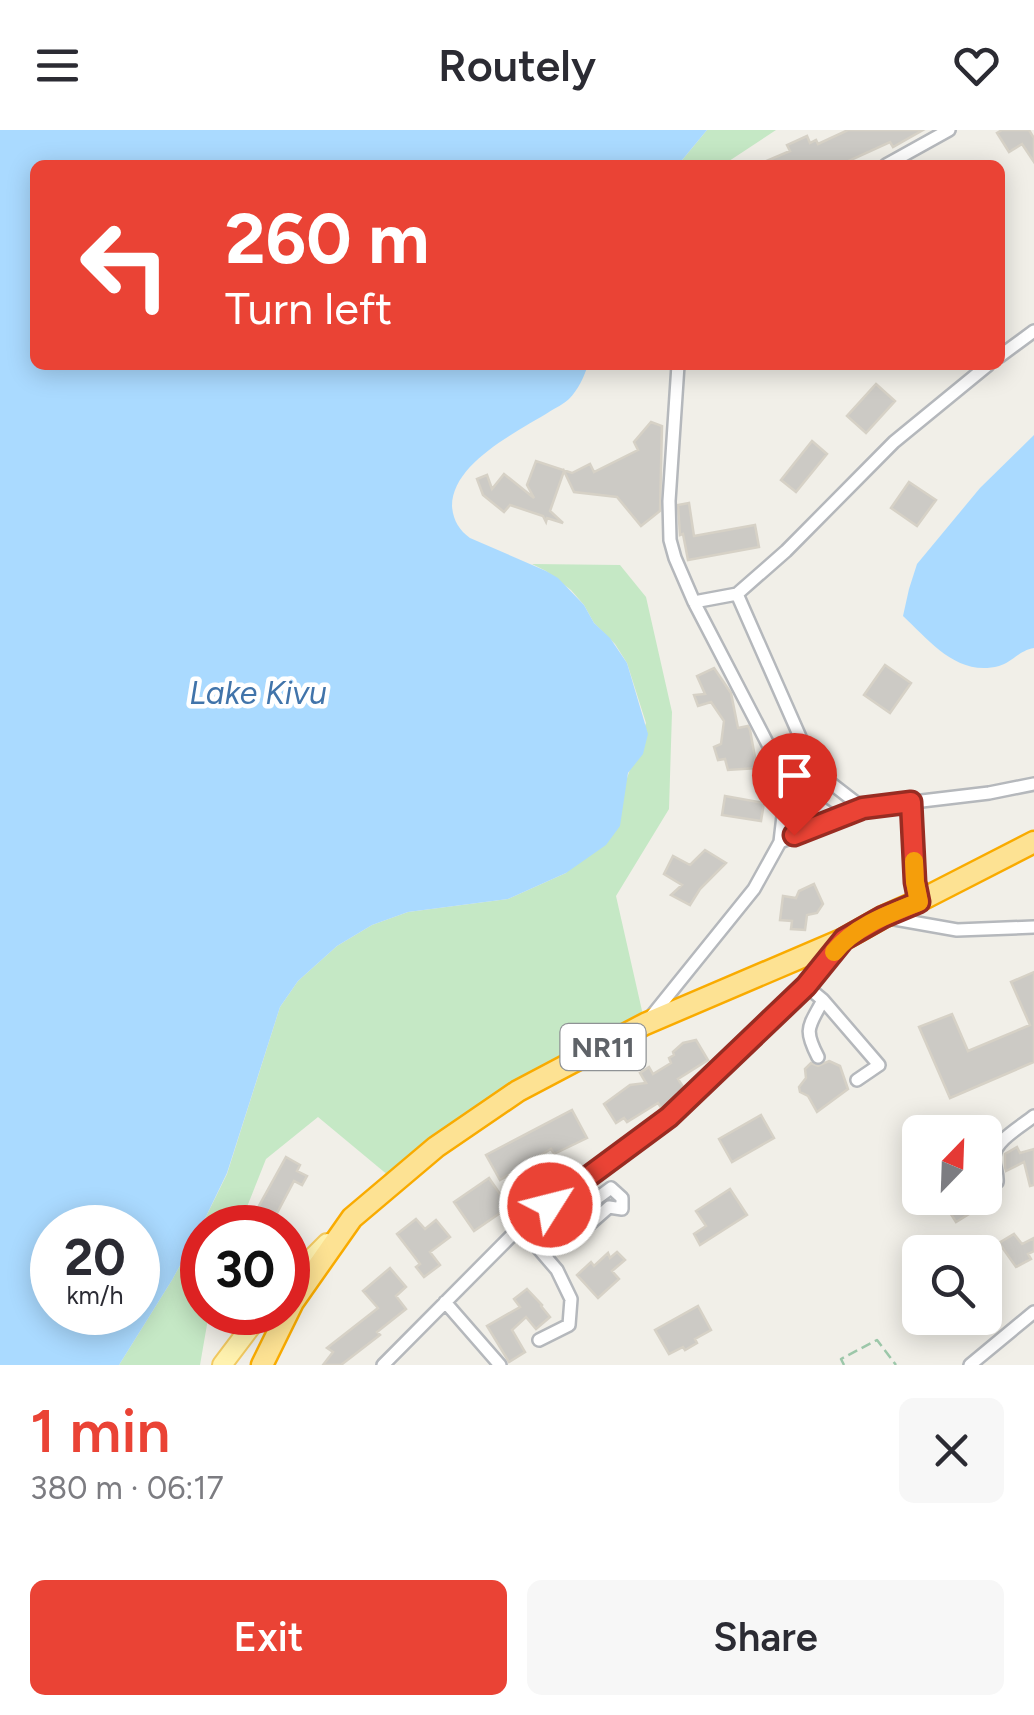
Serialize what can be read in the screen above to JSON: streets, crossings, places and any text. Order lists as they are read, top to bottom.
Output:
{
  "streets": {
    "highway": ["NR11"]
  },
  "water": ["Lake Kivu"],
  "north": "top right",
  "page": {
    "header": "Routely",
    "turn": ["260 m", "Turn left"],
    "speed": "20 km/h",
    "limit": "30",
    "heading": ["1 min", "380 m · 06:17"],
    "buttons": ["Exit", "Share"]
  }
}
